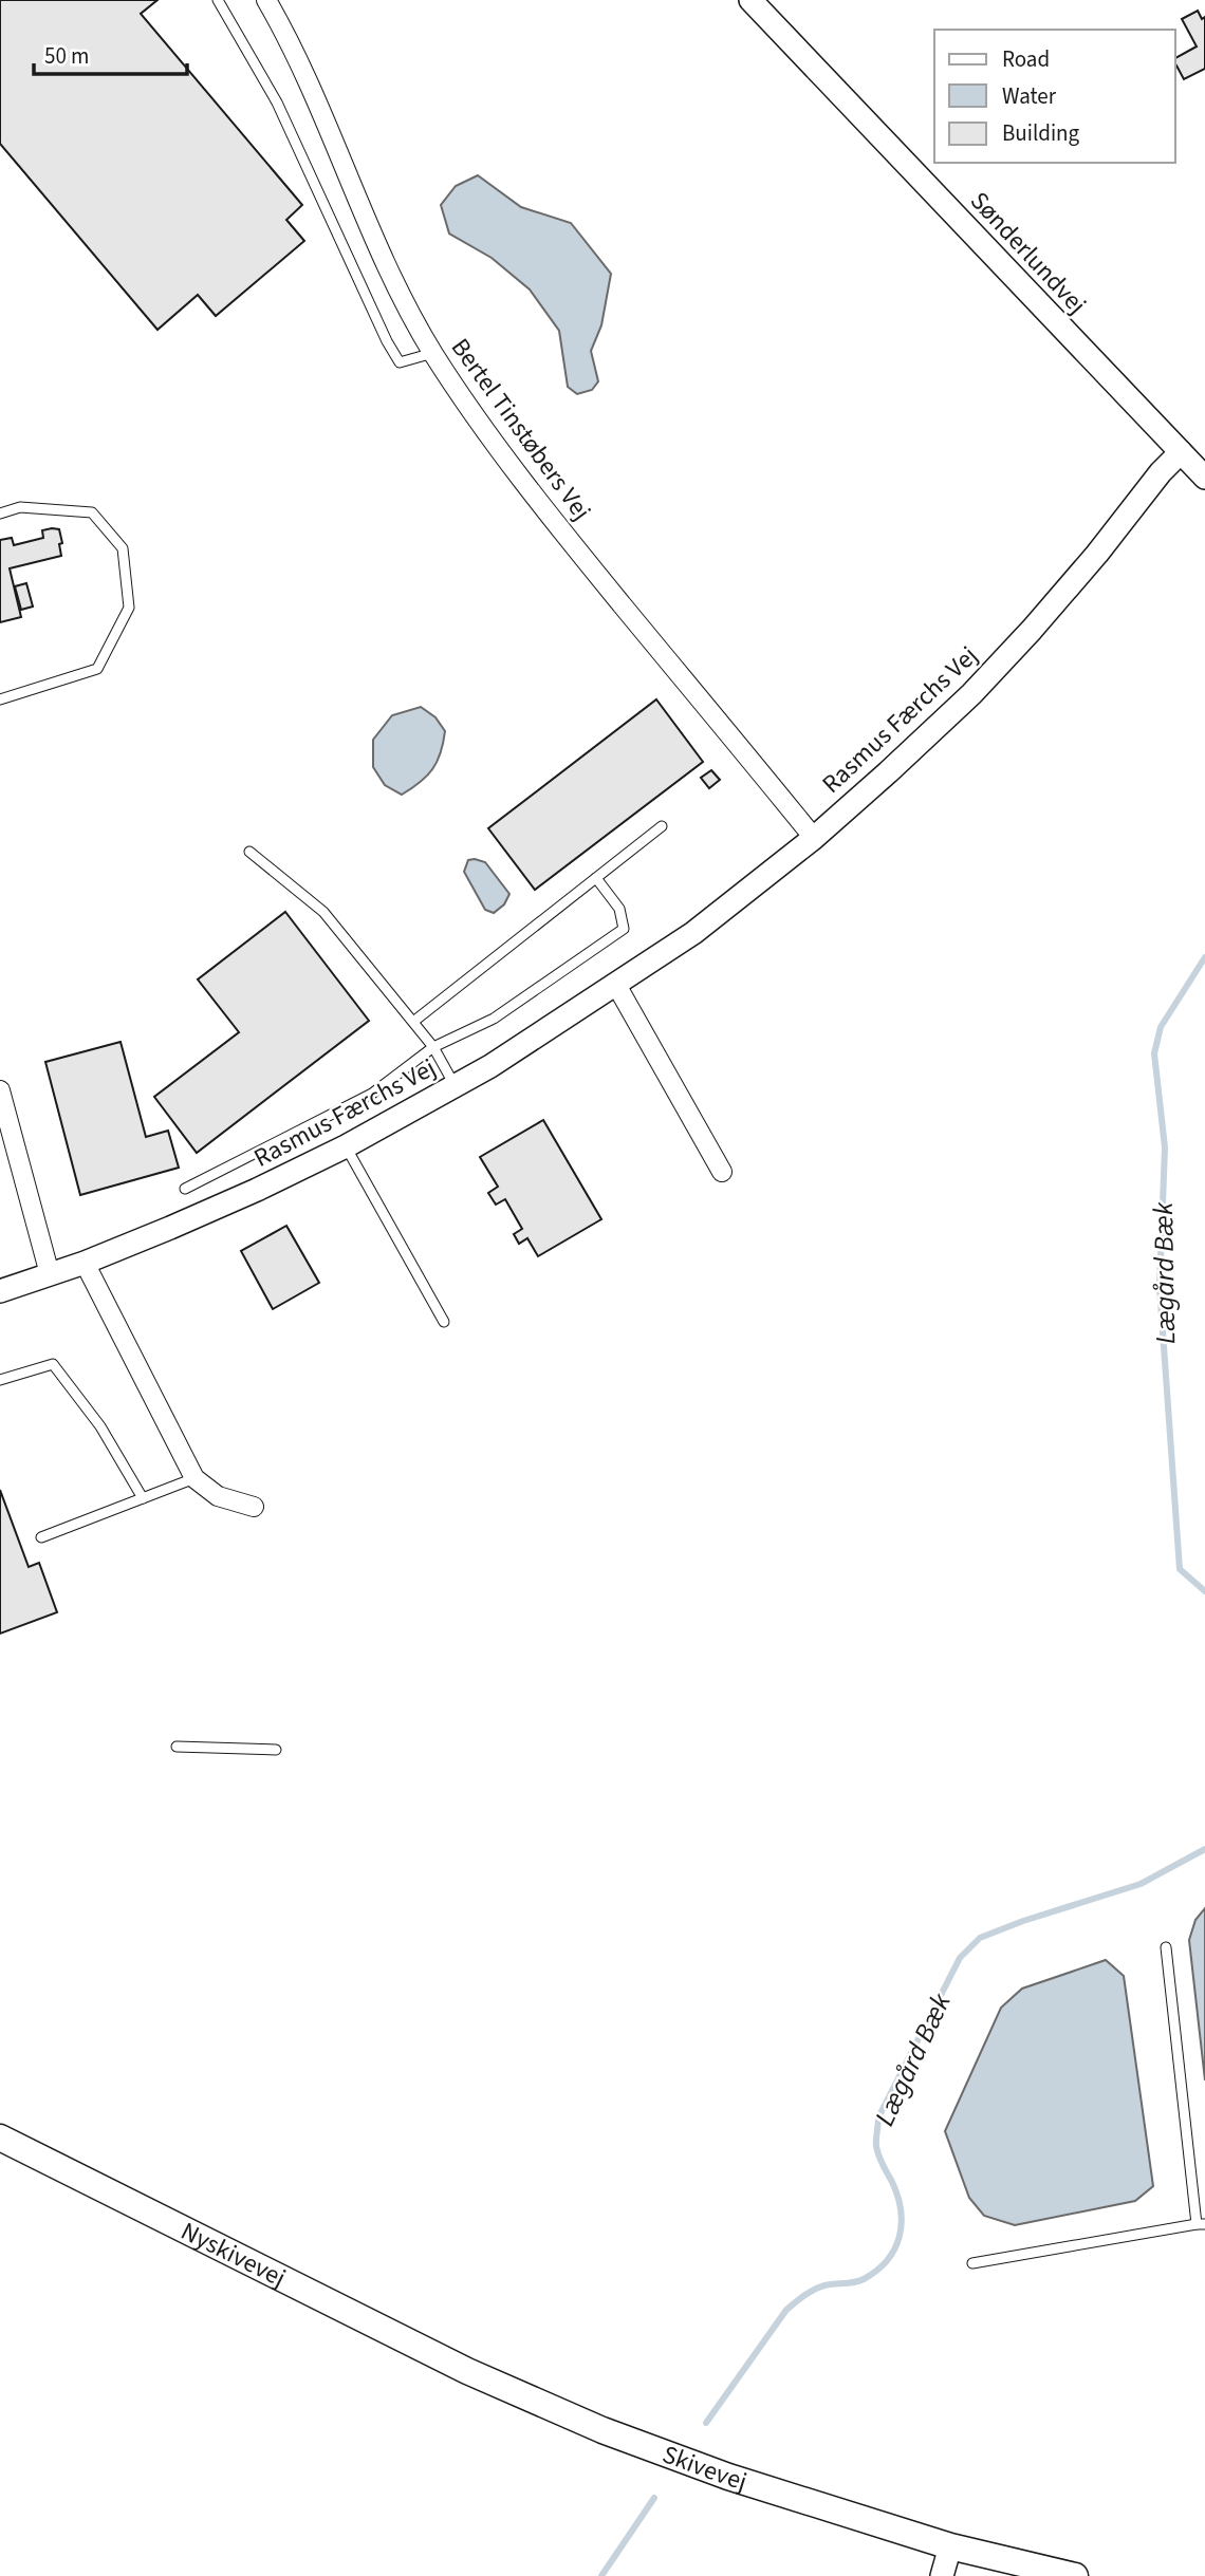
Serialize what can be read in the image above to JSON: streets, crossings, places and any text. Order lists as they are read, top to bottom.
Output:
{
  "streets": {
    "main road": ["Nyskivevej", "Skivevej"],
    "street": ["Sønderlundvej", "Bertel Tinstøbers Vej", "Rasmus Færchs Vej"]
  },
  "crossings": [
    ["Sønderlundvej", "Rasmus Færchs Vej"],
    ["Bertel Tinstøbers Vej", "Rasmus Færchs Vej"],
    ["Nyskivevej", "Skivevej"]
  ],
  "water": ["Lægård Bæk"],
  "legend": ["Road", "Water", "Building"],
  "scale_bar": "50 m"
}
